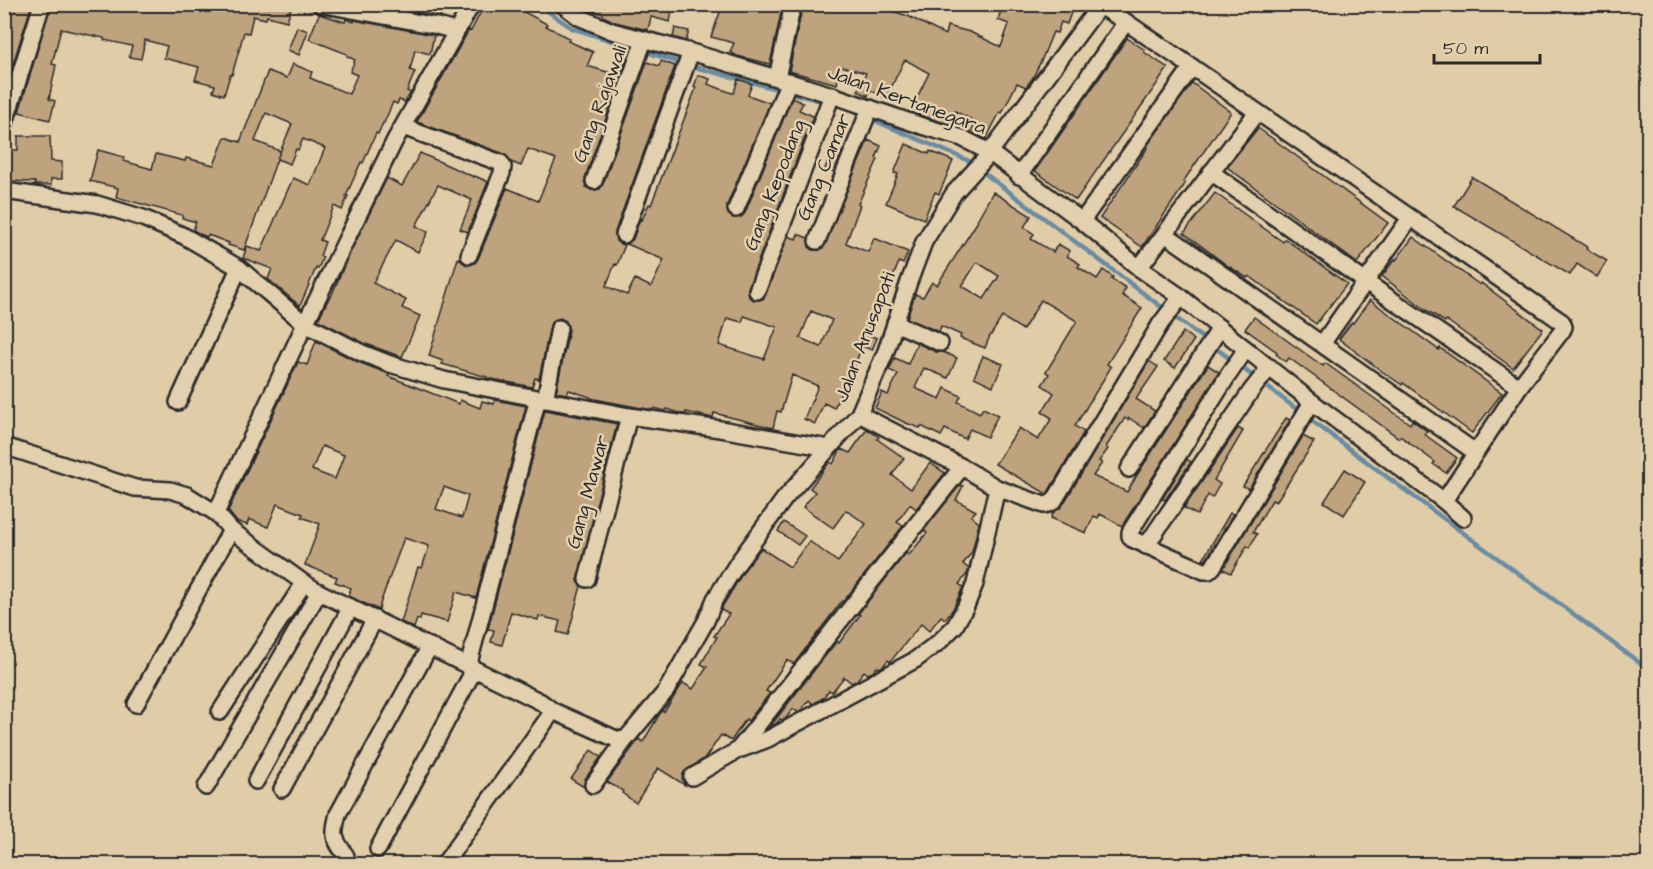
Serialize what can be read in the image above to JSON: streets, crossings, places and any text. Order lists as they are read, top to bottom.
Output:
{
  "streets": {
    "street": [
      "Jalan Kertanegara",
      "Gang Rajawali",
      "Gang Camar",
      "Gang Kepodang",
      "Jalan Anusapati",
      "Gang Mawar"
    ]
  },
  "crossings": [
    ["Jalan Kertanegara", "Gang Rajawali"],
    ["Jalan Kertanegara", "Gang Camar"],
    ["Jalan Kertanegara", "Gang Kepodang"],
    ["Jalan Kertanegara", "Jalan Anusapati"]
  ],
  "scale_bar": "50 m"
}
